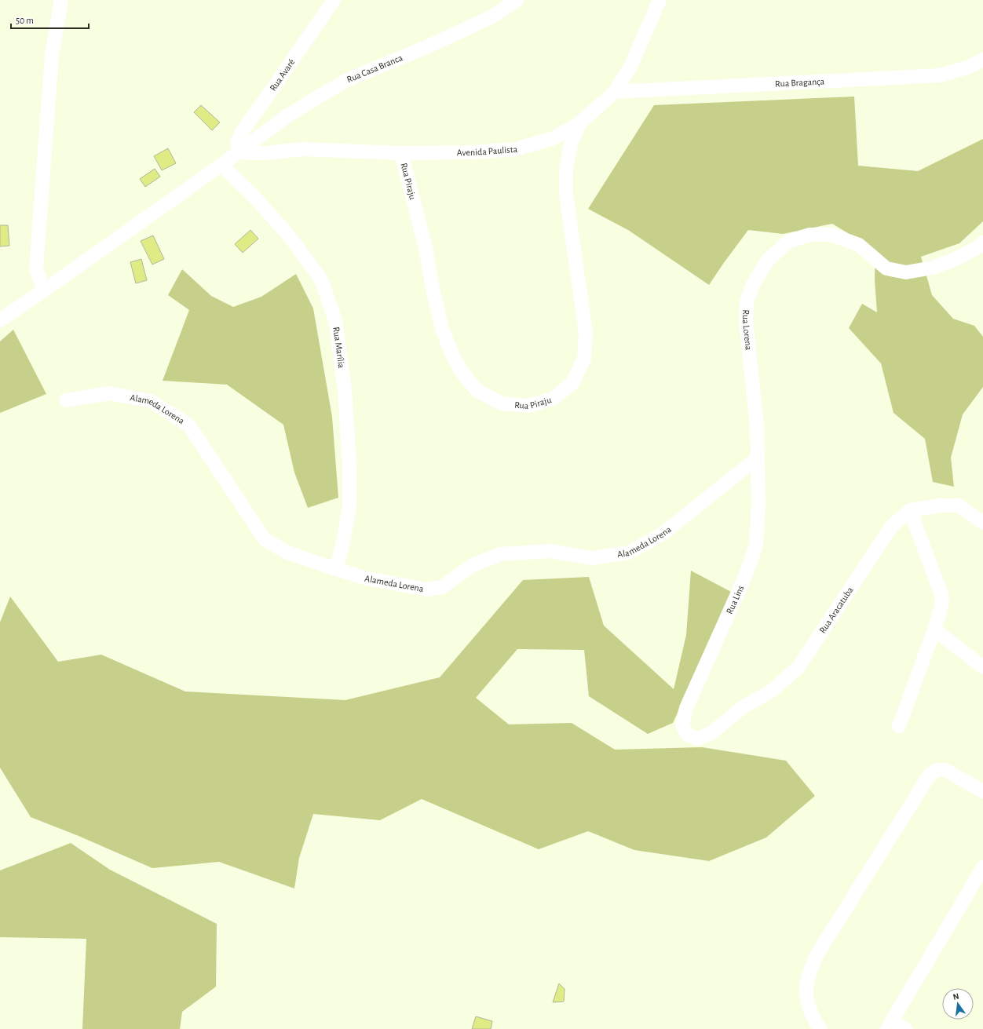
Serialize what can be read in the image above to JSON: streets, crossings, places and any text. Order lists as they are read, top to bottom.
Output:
{
  "streets": {
    "street": [
      "Rua Casa Branca",
      "Rua Avaré",
      "Rua Bragança",
      "Avenida Paulista",
      "Rua Piraju",
      "Rua Lorena",
      "Rua Marília",
      "Alameda Lorena",
      "Rua Lins",
      "Rua Aracatuba"
    ]
  },
  "crossings": [
    ["Rua Casa Branca", "Rua Avaré"],
    ["Rua Casa Branca", "Avenida Paulista"],
    ["Rua Casa Branca", "Rua Marília"],
    ["Rua Avaré", "Avenida Paulista"],
    ["Rua Bragança", "Avenida Paulista"],
    ["Avenida Paulista", "Rua Piraju"],
    ["Rua Lorena", "Alameda Lorena"],
    ["Rua Lorena", "Rua Lins"],
    ["Rua Marília", "Alameda Lorena"],
    ["Alameda Lorena", "Rua Lins"],
    ["Rua Lins", "Rua Aracatuba"]
  ],
  "scale_bar": "50 m",
  "north": "top"
}
